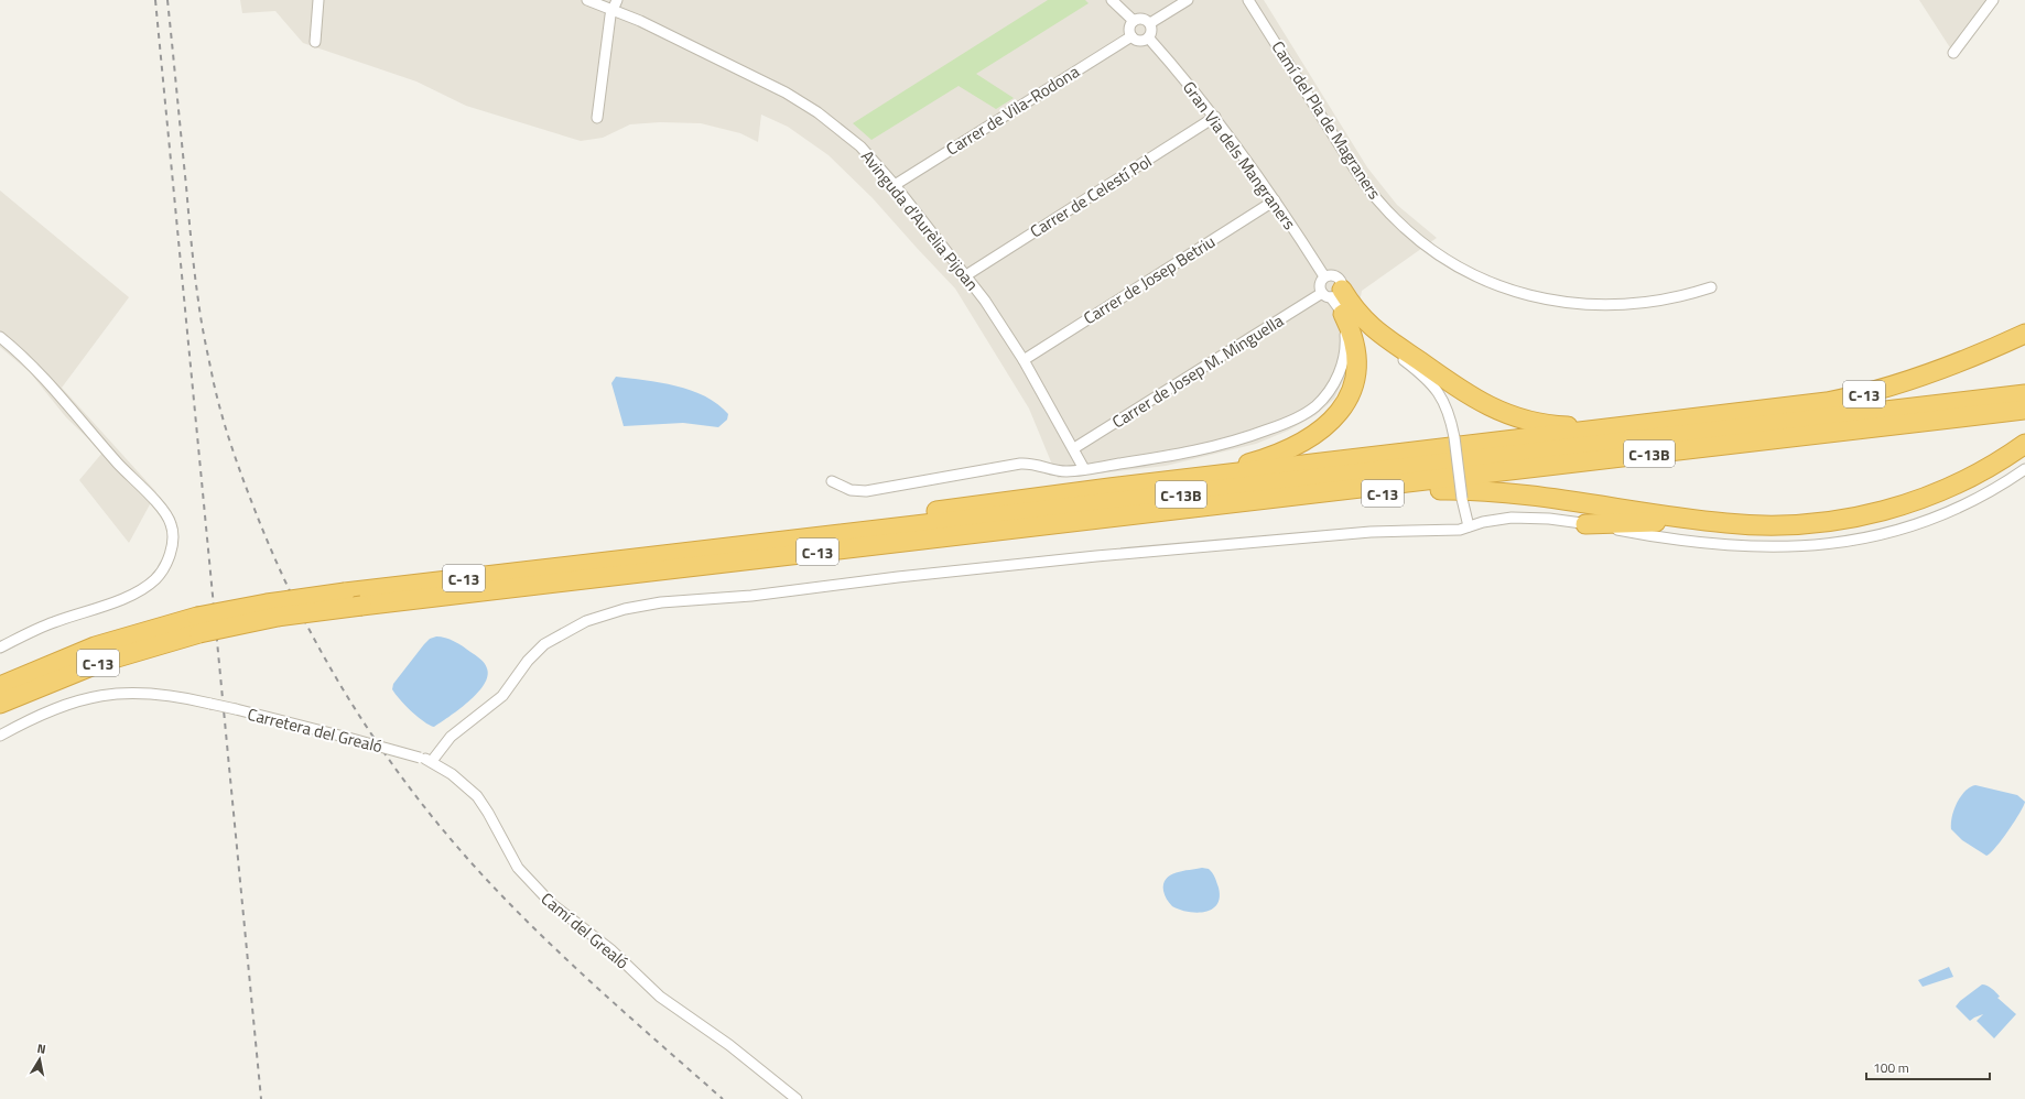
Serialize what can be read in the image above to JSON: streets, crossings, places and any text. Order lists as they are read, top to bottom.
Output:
{
  "streets": {
    "highway": ["C-13", "C-13B"],
    "street": [
      "Carrer de Vila-Rodona",
      "Camí del Pla de Magraners",
      "Gran Via dels Mangraners",
      "Carrer de Celestí Pol",
      "Avinguda d'Aurèlia Pijoan",
      "Carrer de Josep Betriu",
      "Carrer de Josep M. Minguella",
      "Carretera del Grealó",
      "Camí del Grealó"
    ]
  },
  "crossings": [
    ["Carrer de Vila-Rodona", "Gran Via dels Mangraners"],
    ["Carrer de Vila-Rodona", "Avinguda d'Aurèlia Pijoan"],
    ["Gran Via dels Mangraners", "Carrer de Celestí Pol"],
    ["Gran Via dels Mangraners", "Carrer de Josep Betriu"],
    ["Carrer de Celestí Pol", "Avinguda d'Aurèlia Pijoan"],
    ["Avinguda d'Aurèlia Pijoan", "Carrer de Josep Betriu"],
    ["Avinguda d'Aurèlia Pijoan", "Carrer de Josep M. Minguella"],
    ["C-13", "C-13B"],
    ["Carretera del Grealó", "Camí del Grealó"]
  ],
  "scale_bar": "100 m",
  "north": "top"
}
